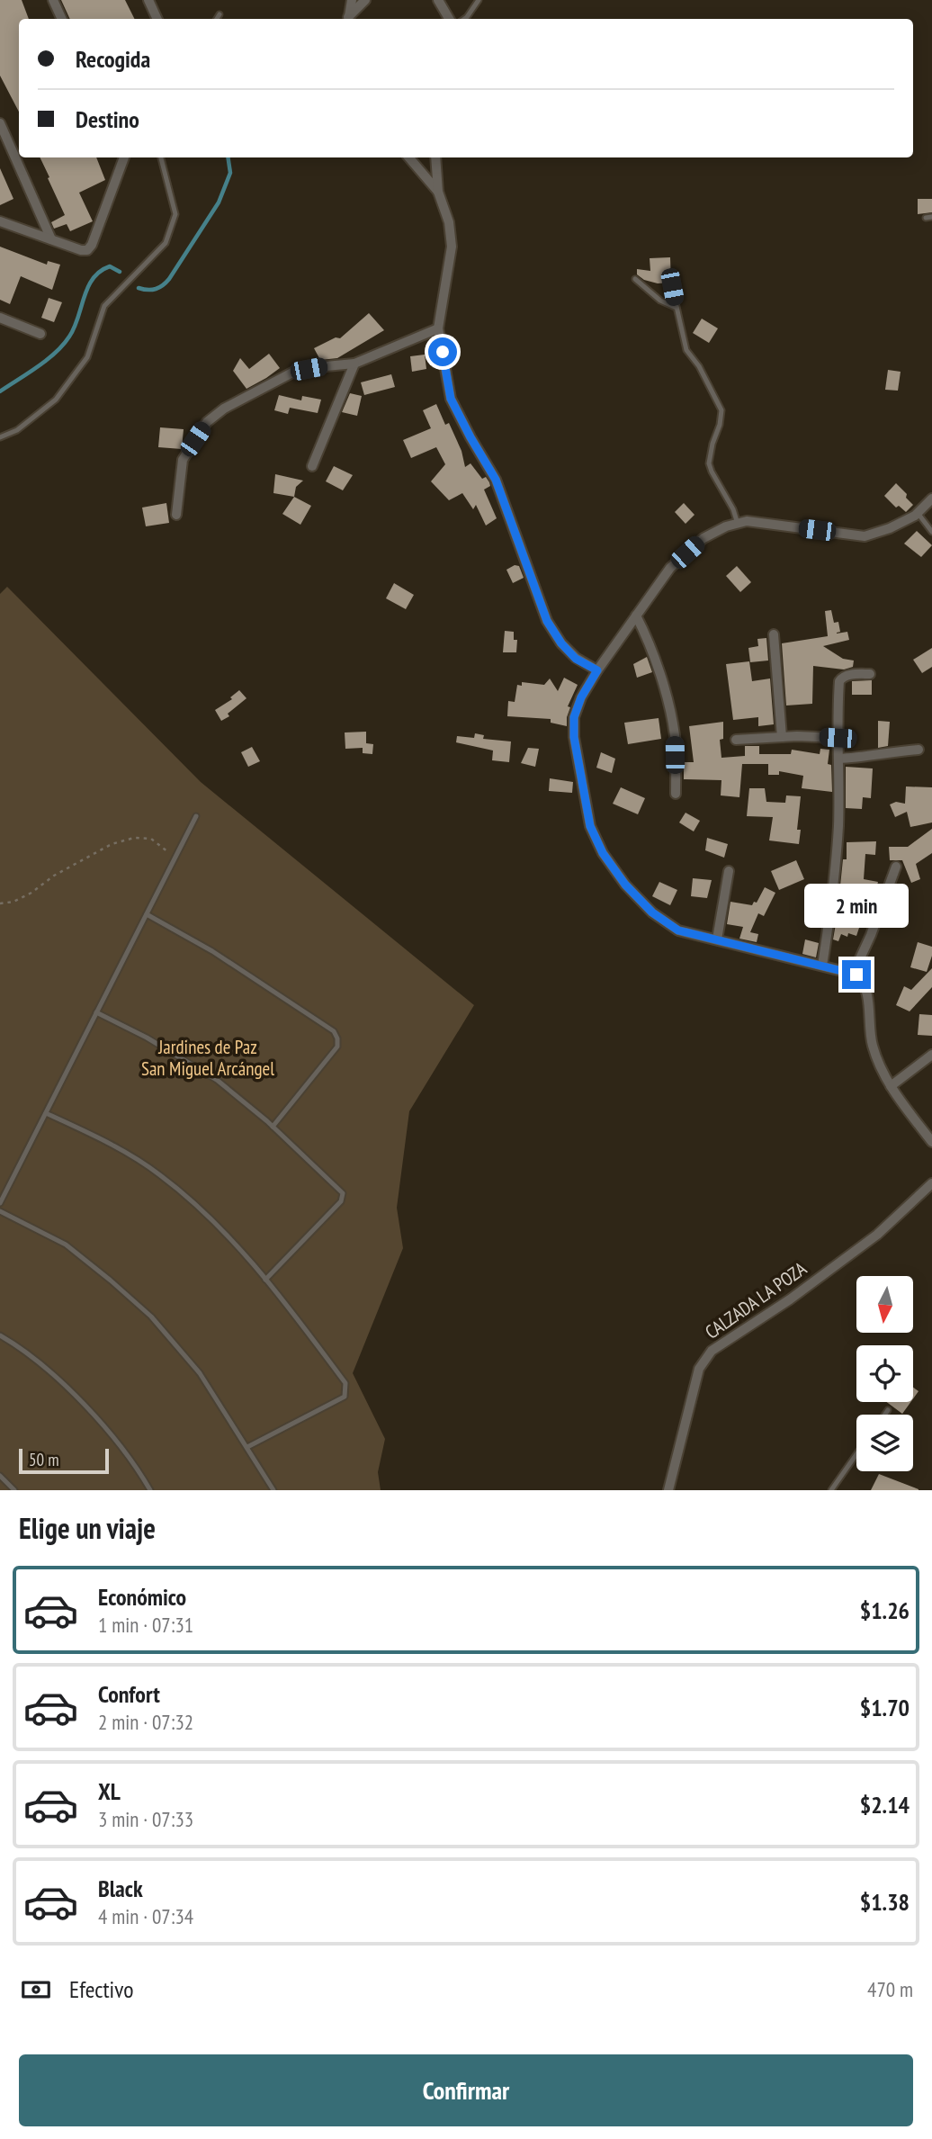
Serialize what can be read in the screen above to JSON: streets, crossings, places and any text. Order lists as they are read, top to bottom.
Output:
{
  "streets": {
    "street": ["CALZADA LA POZA"]
  },
  "parks": ["Jardines de Paz San Miguel Arcángel"],
  "scale_bar": "50 m",
  "north": "bottom",
  "page": {
    "banner": ["Recogida", "Destino"],
    "bubble": "2 min",
    "scale": "50 m",
    "heading": "Elige un viaje",
    "list": [
      {
        "name": "Económico",
        "note": "1 min · 07:31",
        "value": "$1.26"
      },
      {
        "name": "Confort",
        "note": "2 min · 07:32",
        "value": "$1.70"
      },
      {
        "name": "XL",
        "note": "3 min · 07:33",
        "value": "$2.14"
      },
      {
        "name": "Black",
        "note": "4 min · 07:34",
        "value": "$1.38"
      }
    ],
    "pay": ["Efectivo", "470 m"],
    "buttons": "Confirmar"
  }
}
